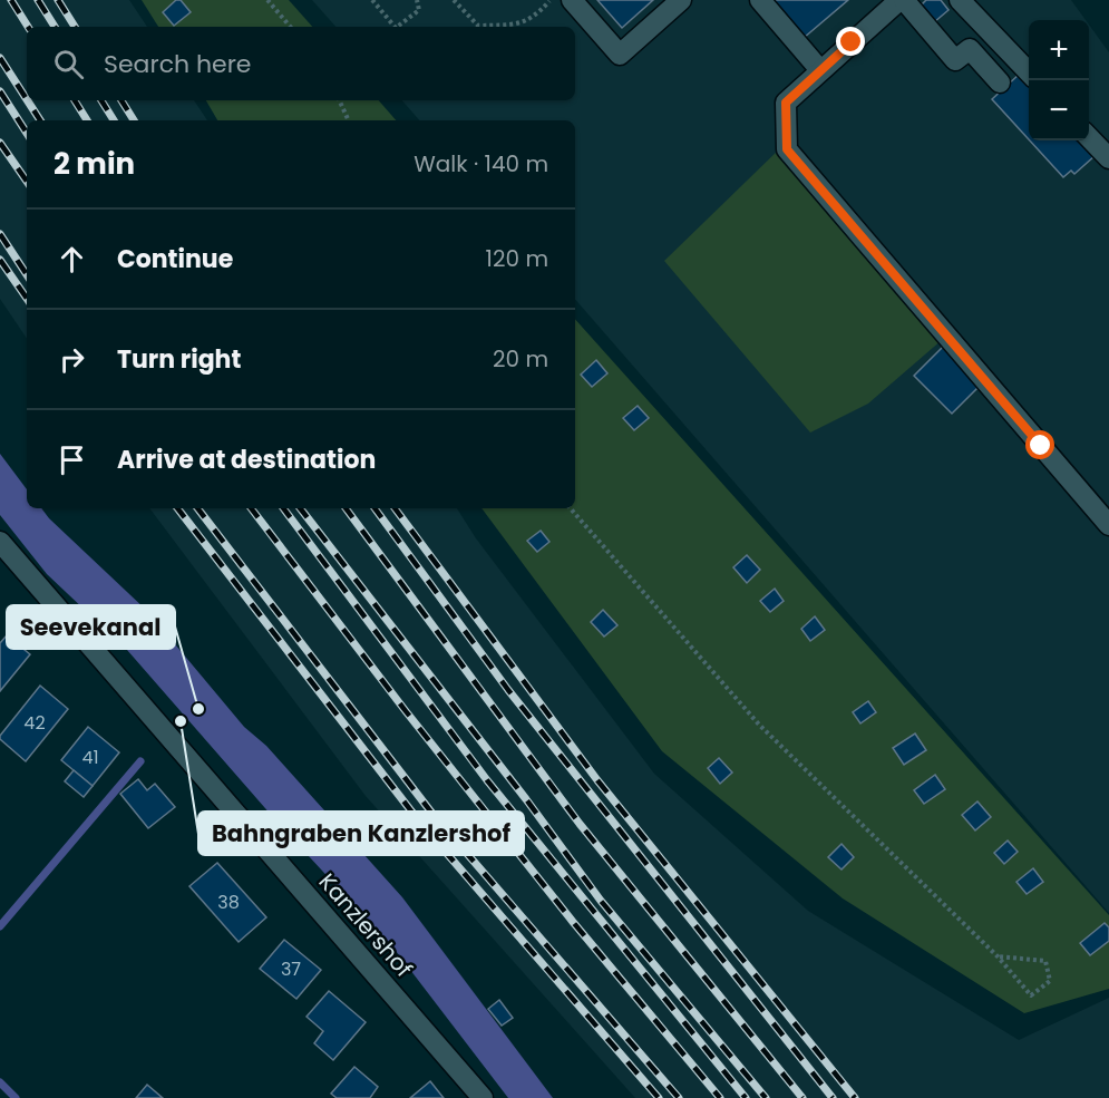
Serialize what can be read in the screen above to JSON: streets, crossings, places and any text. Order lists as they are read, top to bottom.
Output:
{
  "streets": {
    "street": ["Kanzlershof"]
  },
  "places": ["Seevekanal", "Bahngraben Kanzlershof"],
  "house_numbers": [
    "42",
    "41",
    "38",
    "37"
  ],
  "page": {
    "map_buttons": ["+", "−"],
    "search": "Search here",
    "heading": ["2 min", "Walk · 140 m"],
    "list": [
      ["Continue", "120 m"],
      ["Turn right", "20 m"],
      "Arrive at destination"
    ]
  }
}
